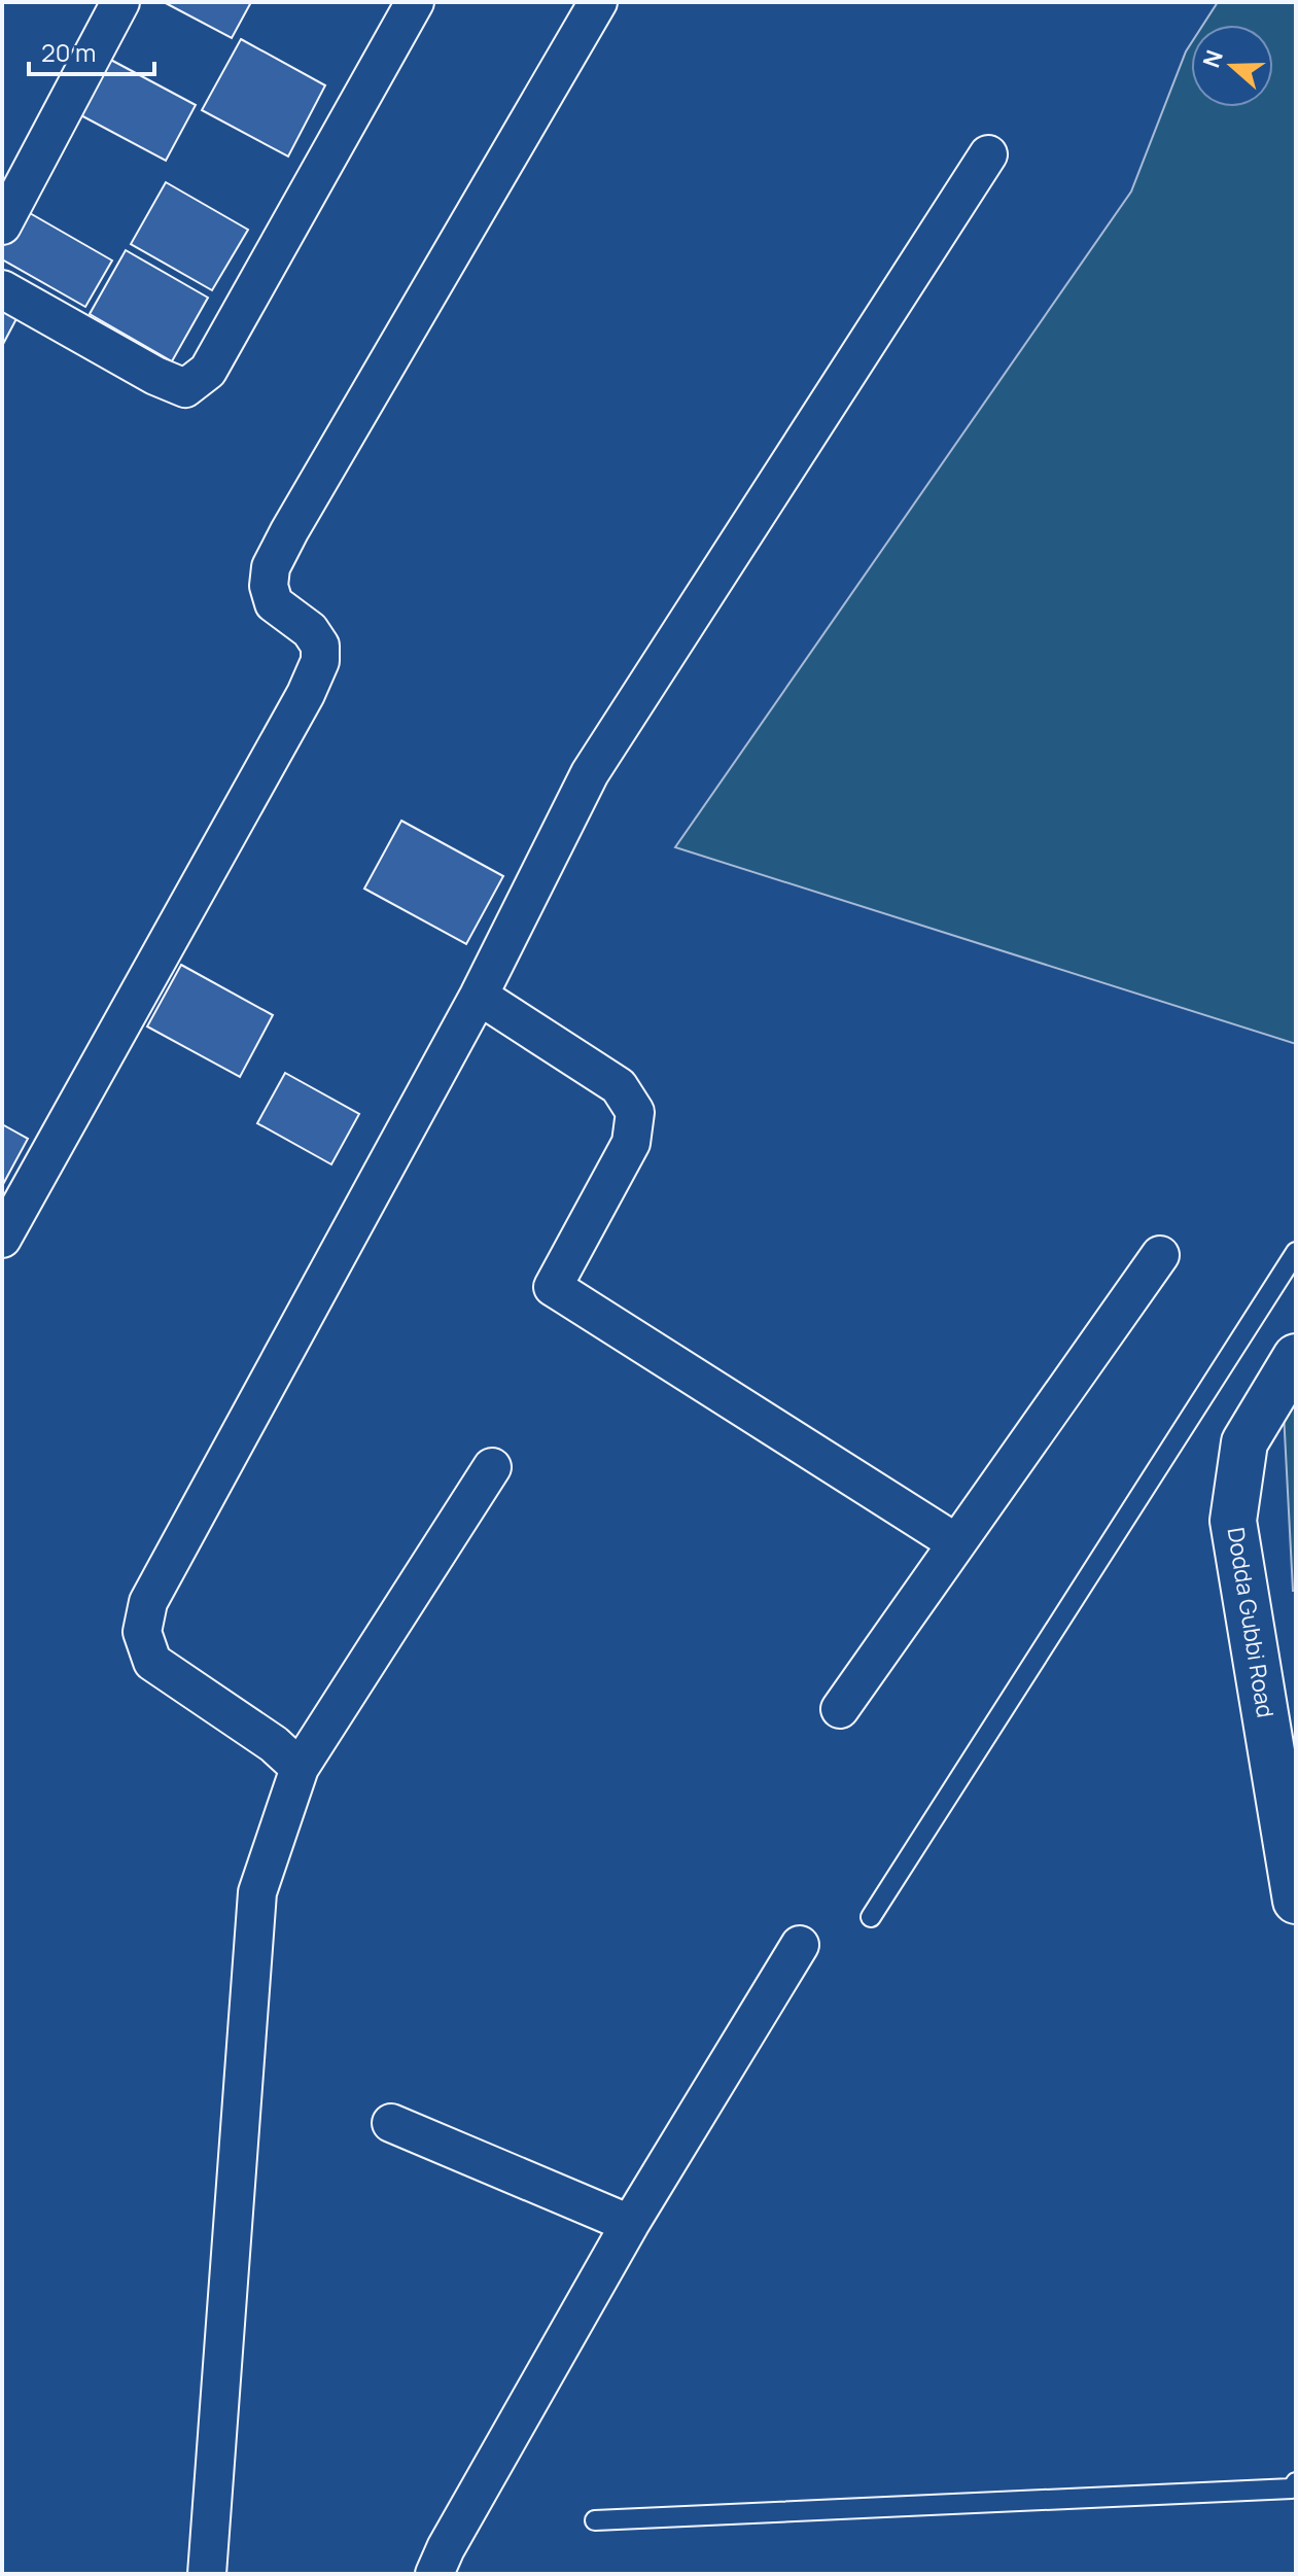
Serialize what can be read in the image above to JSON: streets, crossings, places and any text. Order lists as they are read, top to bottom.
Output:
{
  "streets": {
    "street": ["Dodda Gubbi Road"]
  },
  "scale_bar": "20 m",
  "north": "left"
}
